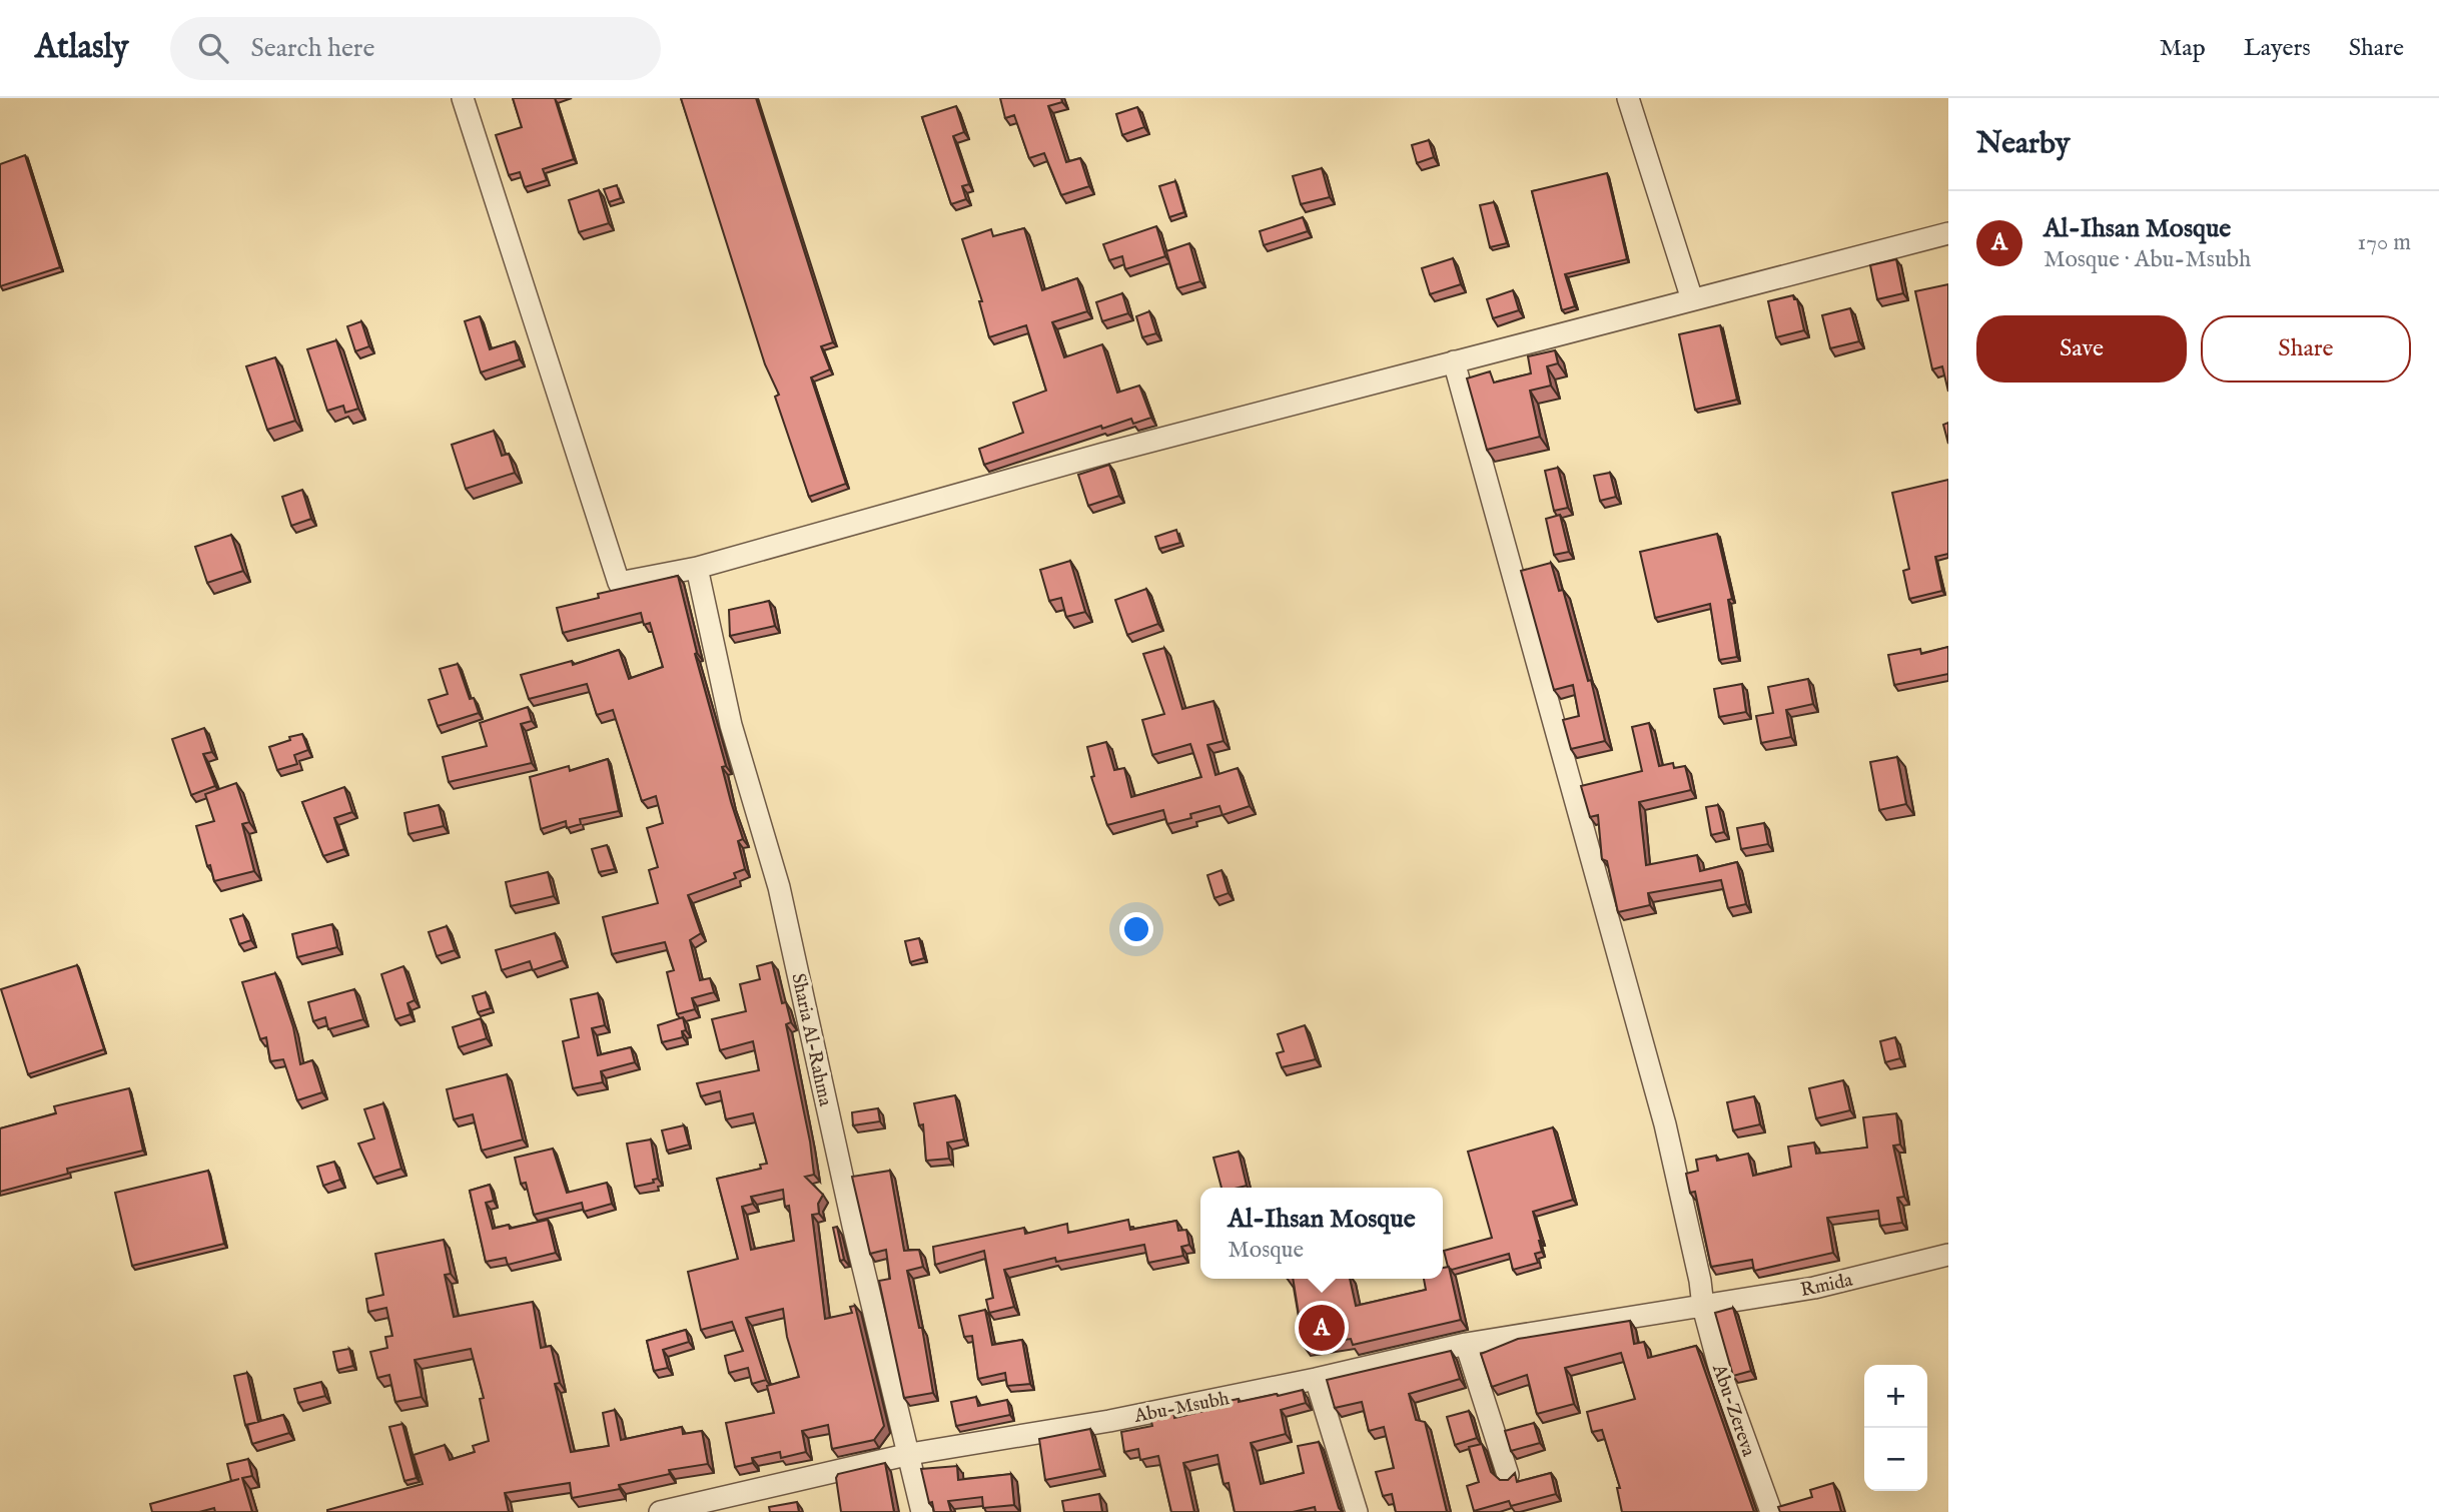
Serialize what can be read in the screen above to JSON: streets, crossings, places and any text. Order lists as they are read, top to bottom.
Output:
{
  "streets": {
    "street": [
      "Sharia Al-Rahma",
      "Rmida",
      "Abu-Msubh",
      "Abu-Zereva"
    ]
  },
  "crossings": [
    ["Sharia Al-Rahma", "Abu-Msubh"],
    ["Rmida", "Abu-Msubh"],
    ["Rmida", "Abu-Zereva"],
    ["Abu-Msubh", "Abu-Zereva"]
  ],
  "page": {
    "header": "Atlasly",
    "search": "Search here",
    "nav": ["Map", "Layers", "Share"],
    "heading": "Nearby",
    "list": [
      {
        "mark": "A",
        "name": "Al-Ihsan Mosque",
        "note": "Mosque · Abu-Msubh",
        "value": "170 m"
      }
    ],
    "buttons": ["Save", "Share"],
    "popup": ["Al-Ihsan Mosque", "Mosque"],
    "pins": "A",
    "map_buttons": ["+", "−"]
  }
}
